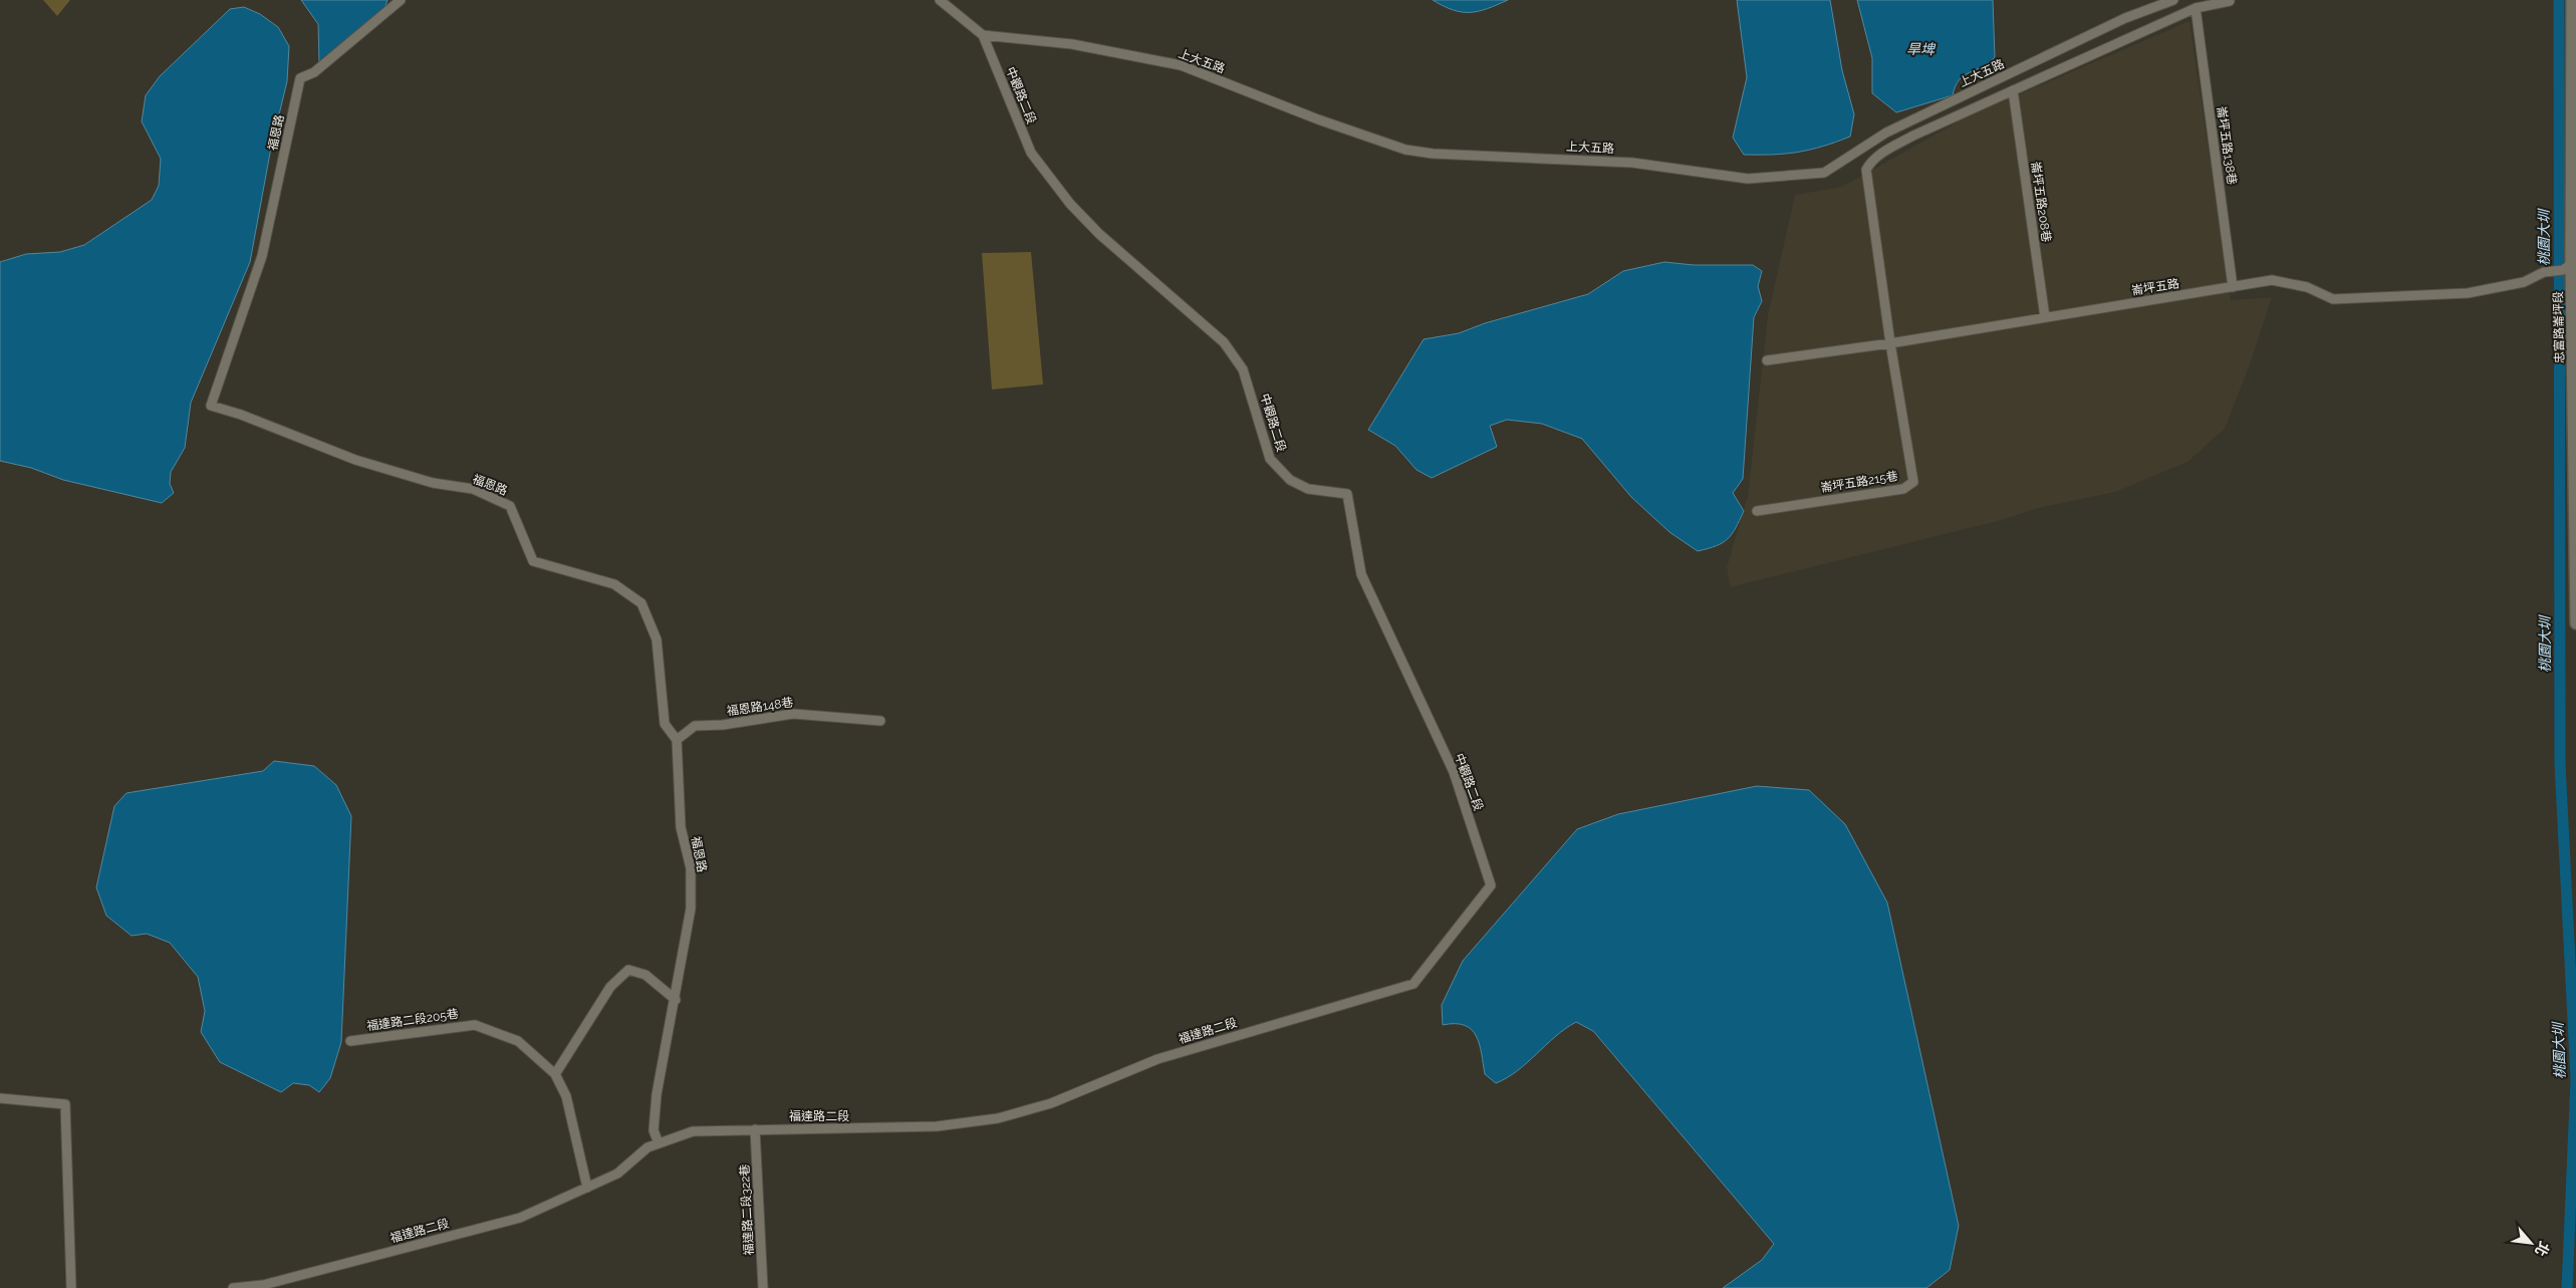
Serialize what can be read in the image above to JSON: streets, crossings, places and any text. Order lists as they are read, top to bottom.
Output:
{
  "streets": {
    "street": [
      "上大五路",
      "中觀路二段",
      "福恩路",
      "崙坪五路138巷",
      "崙坪五路208巷",
      "崙坪五路",
      "忠富路崙坪段",
      "崙坪五路215巷",
      "福恩路148巷",
      "福達路二段205巷",
      "福達路二段",
      "福達路二段322巷"
    ]
  },
  "crossings": [
    ["上大五路", "中觀路二段"],
    ["中觀路二段", "福達路二段"],
    ["福恩路", "福恩路148巷"],
    ["福恩路", "福達路二段"],
    ["崙坪五路138巷", "崙坪五路"],
    ["崙坪五路208巷", "崙坪五路"],
    ["崙坪五路", "忠富路崙坪段"],
    ["崙坪五路", "崙坪五路215巷"],
    ["福達路二段205巷", "福達路二段"],
    ["福達路二段", "福達路二段322巷"]
  ],
  "water": ["旱埤", "桃園大圳"],
  "north": "bottom right"
}
